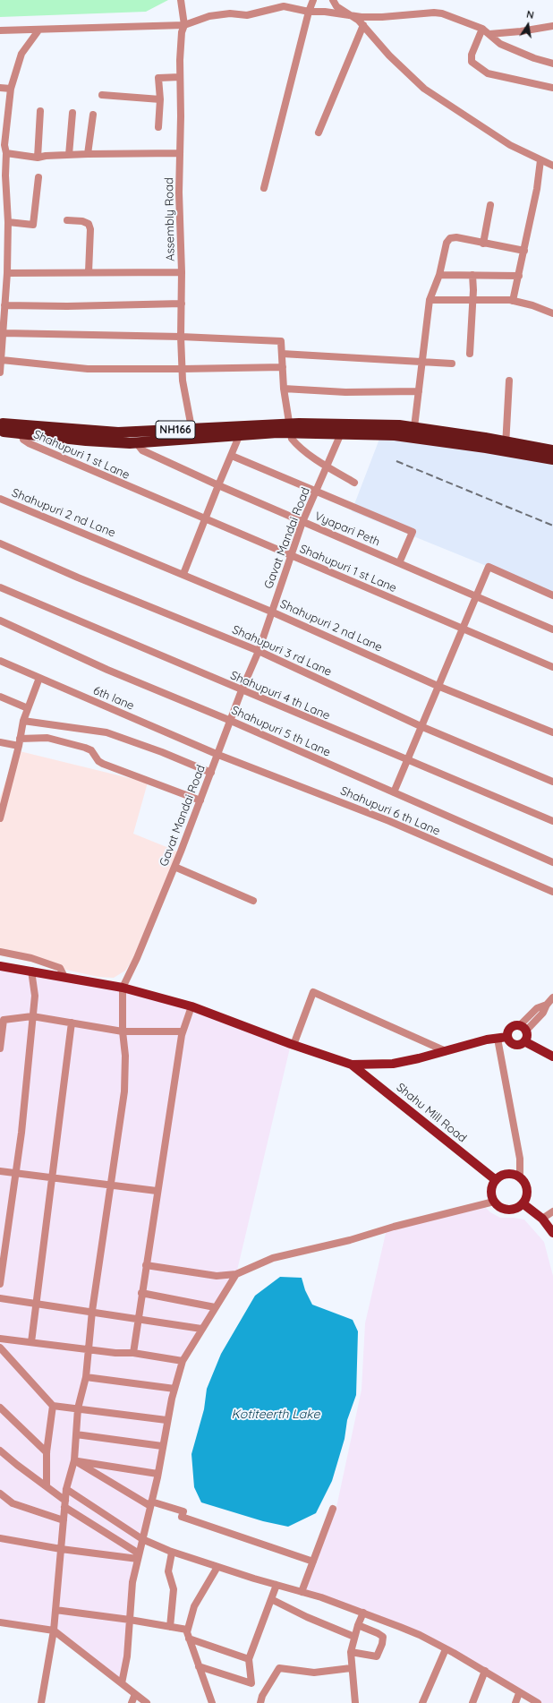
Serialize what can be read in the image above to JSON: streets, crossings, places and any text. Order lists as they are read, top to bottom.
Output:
{
  "streets": {
    "highway": ["NH166"],
    "main road": ["Shahu Mill Road"],
    "street": [
      "Assembly Road",
      "Shahupuri 1 st Lane",
      "Shahupuri 2 nd Lane",
      "Vyapari Peth",
      "Gavat Mandai Road",
      "Shahupuri 3 rd Lane",
      "Shahupuri 4 th Lane",
      "6th lane",
      "Shahupuri 5 th Lane",
      "Shahupuri 6 th Lane"
    ]
  },
  "crossings": [
    ["Assembly Road", "NH166"],
    ["NH166", "Shahupuri 1 st Lane"],
    ["NH166", "Vyapari Peth"],
    ["NH166", "Gavat Mandai Road"],
    ["Shahupuri 1 st Lane", "Gavat Mandai Road"],
    ["Shahupuri 2 nd Lane", "Gavat Mandai Road"],
    ["Vyapari Peth", "Gavat Mandai Road"],
    ["Gavat Mandai Road", "Shahupuri 3 rd Lane"],
    ["Gavat Mandai Road", "Shahupuri 4 th Lane"],
    ["Gavat Mandai Road", "6th lane"],
    ["Gavat Mandai Road", "Shahupuri 5 th Lane"],
    ["Gavat Mandai Road", "Shahupuri 6 th Lane"],
    ["6th lane", "Shahupuri 6 th Lane"]
  ],
  "water": ["Kotiteerth Lake"],
  "north": "top"
}
